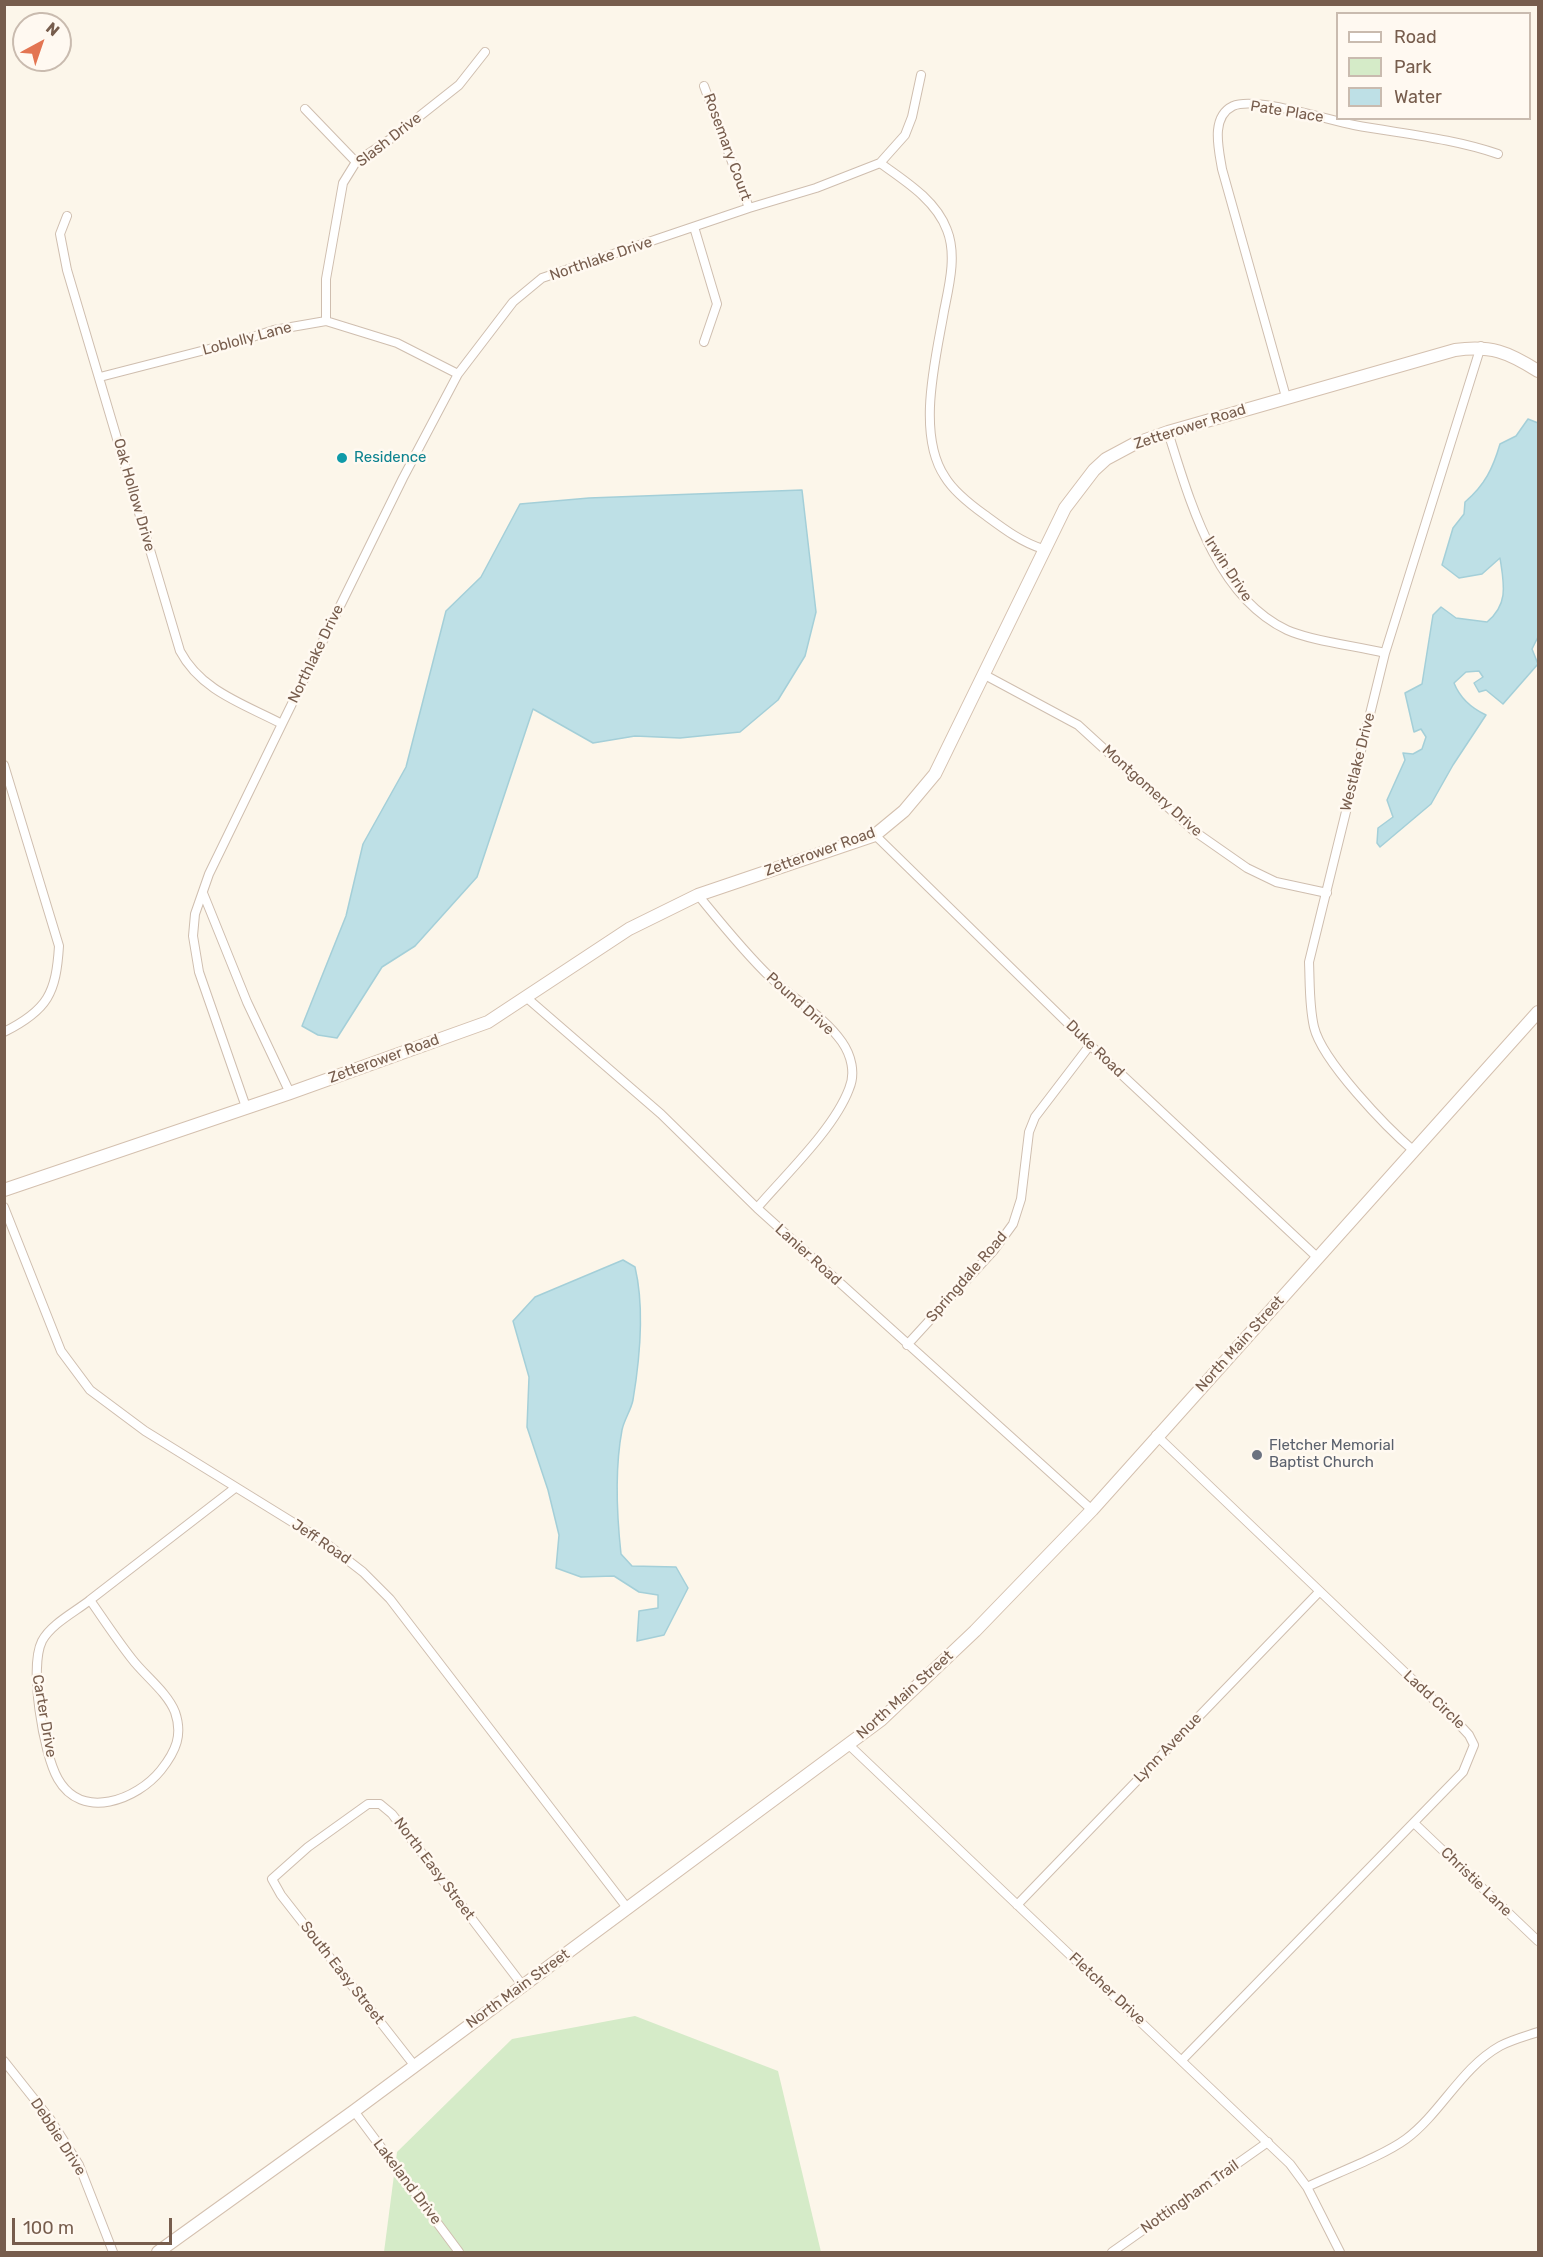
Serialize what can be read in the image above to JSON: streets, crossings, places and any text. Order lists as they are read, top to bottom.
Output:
{
  "streets": {
    "street": [
      "Pate Place",
      "Slash Drive",
      "Rosemary Court",
      "Northlake Drive",
      "Loblolly Lane",
      "Zetterower Road",
      "Oak Hollow Drive",
      "Irwin Drive",
      "Westlake Drive",
      "Montgomery Drive",
      "Pound Drive",
      "Duke Road",
      "Lanier Road",
      "Springdale Road",
      "North Main Street",
      "Jeff Road",
      "Ladd Circle",
      "Carter Drive",
      "Lynn Avenue",
      "North Easy Street",
      "Christie Lane",
      "South Easy Street",
      "Fletcher Drive",
      "Debbie Drive",
      "Lakeland Drive",
      "Nottingham Trail"
    ]
  },
  "crossings": [
    ["Pate Place", "Zetterower Road"],
    ["Slash Drive", "Loblolly Lane"],
    ["Rosemary Court", "Northlake Drive"],
    ["Northlake Drive", "Loblolly Lane"],
    ["Northlake Drive", "Zetterower Road"],
    ["Northlake Drive", "Oak Hollow Drive"],
    ["Loblolly Lane", "Oak Hollow Drive"],
    ["Zetterower Road", "Irwin Drive"],
    ["Zetterower Road", "Westlake Drive"],
    ["Zetterower Road", "Montgomery Drive"],
    ["Zetterower Road", "Pound Drive"],
    ["Zetterower Road", "Duke Road"],
    ["Zetterower Road", "Lanier Road"],
    ["Irwin Drive", "Westlake Drive"],
    ["Westlake Drive", "Montgomery Drive"],
    ["Westlake Drive", "North Main Street"],
    ["Pound Drive", "Lanier Road"],
    ["Duke Road", "Springdale Road"],
    ["Duke Road", "North Main Street"],
    ["Lanier Road", "Springdale Road"],
    ["Lanier Road", "North Main Street"],
    ["North Main Street", "Jeff Road"],
    ["North Main Street", "Ladd Circle"],
    ["North Main Street", "North Easy Street"],
    ["North Main Street", "South Easy Street"],
    ["North Main Street", "Fletcher Drive"],
    ["North Main Street", "Lakeland Drive"],
    ["Jeff Road", "Carter Drive"],
    ["Ladd Circle", "Lynn Avenue"],
    ["Ladd Circle", "Christie Lane"],
    ["Ladd Circle", "Fletcher Drive"],
    ["Lynn Avenue", "Fletcher Drive"],
    ["North Easy Street", "South Easy Street"],
    ["Fletcher Drive", "Nottingham Trail"]
  ],
  "places": ["Residence", "Fletcher Memorial Baptist Church"],
  "legend": ["Road", "Park", "Water"],
  "scale_bar": "100 m",
  "north": "top right"
}
